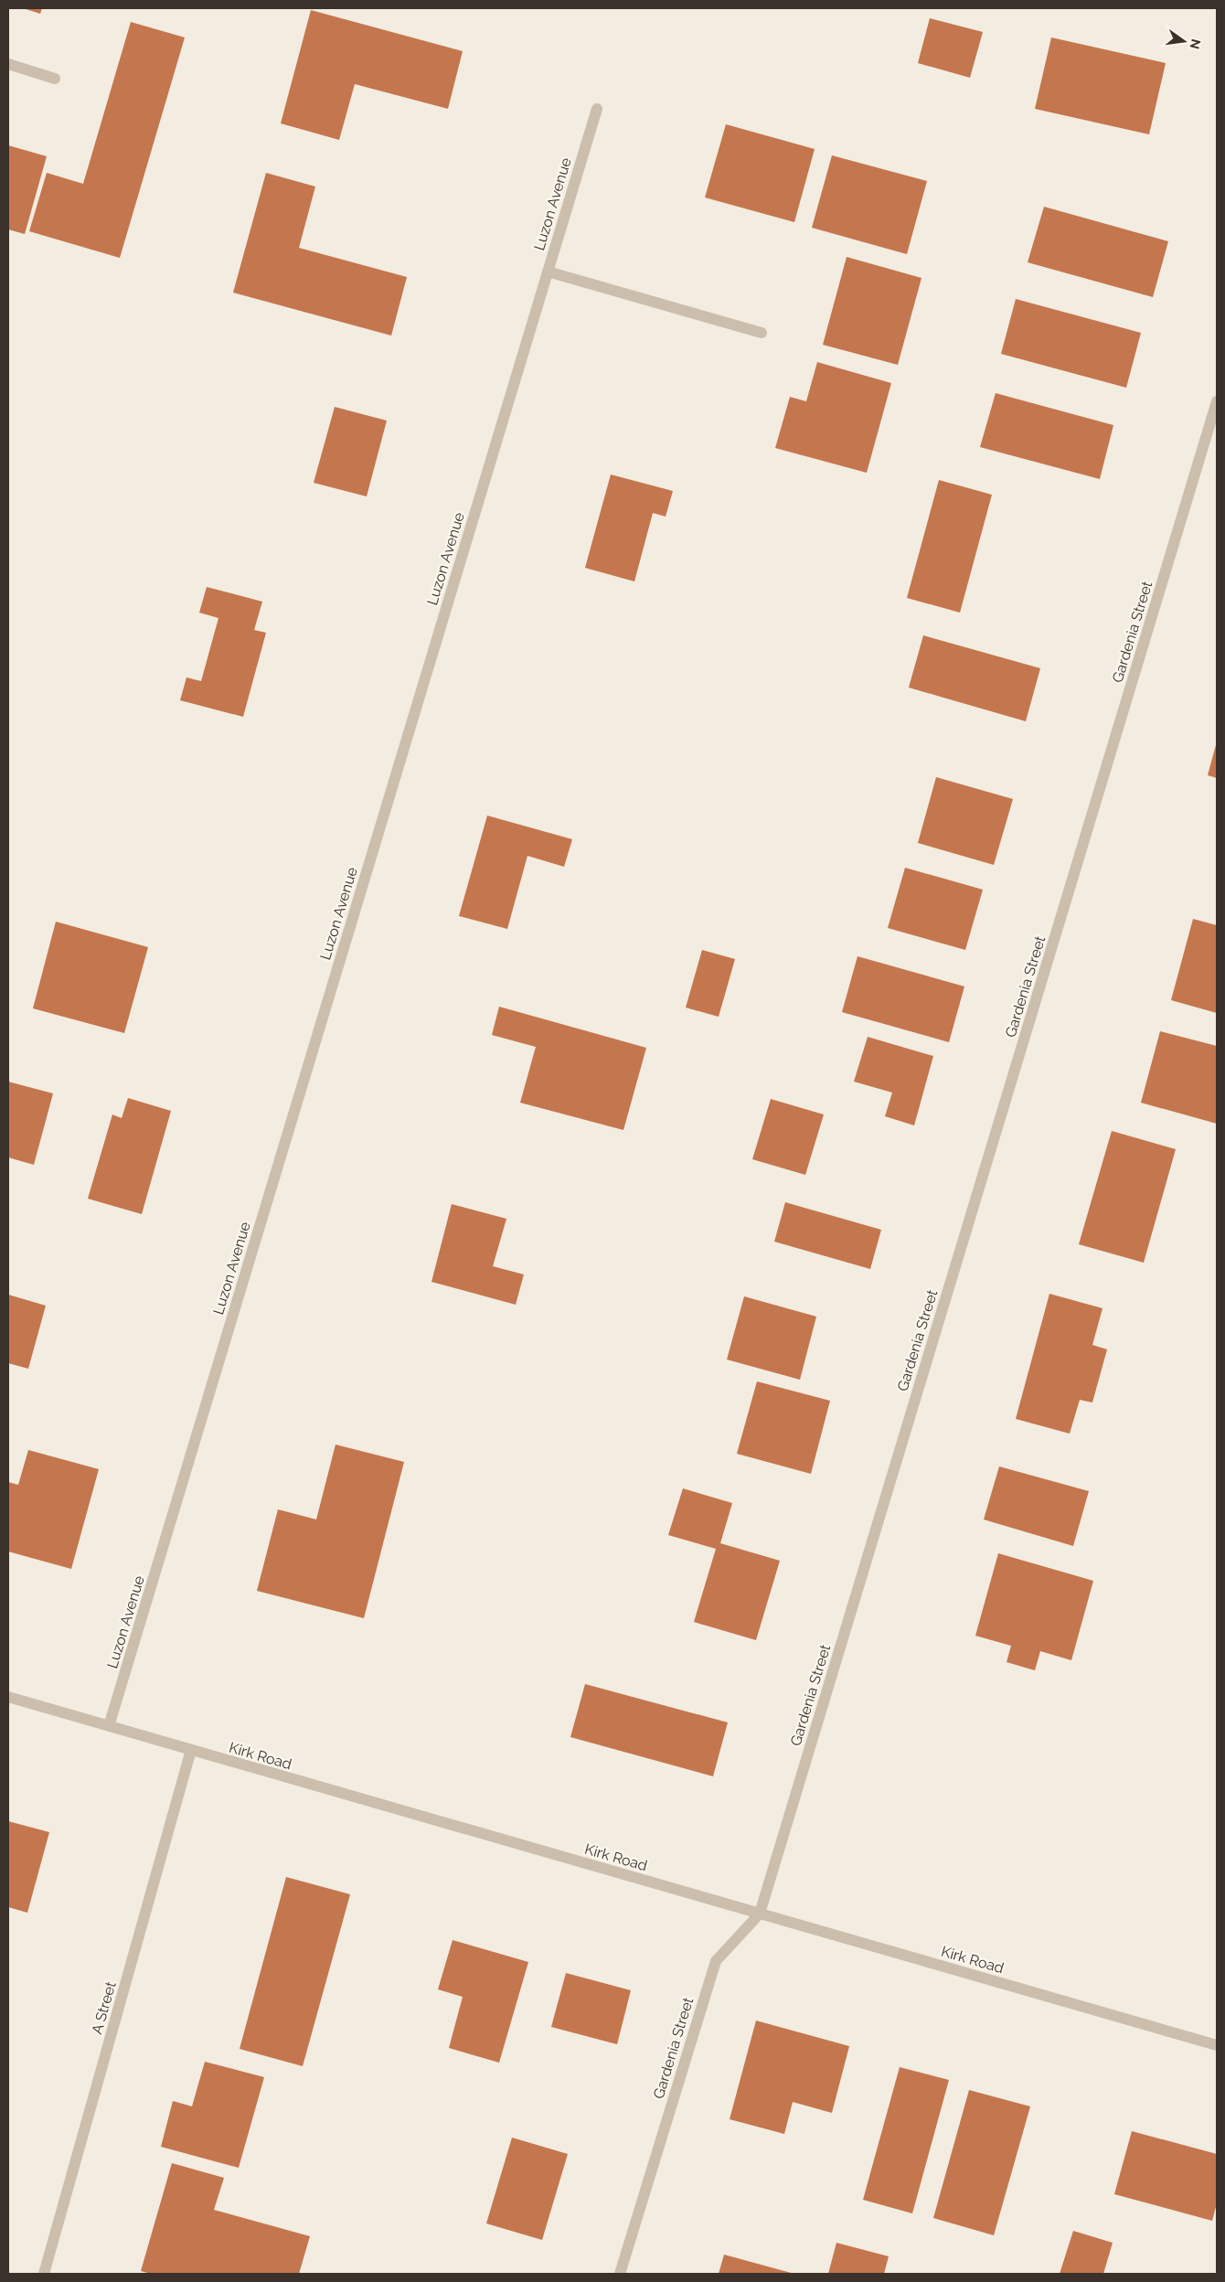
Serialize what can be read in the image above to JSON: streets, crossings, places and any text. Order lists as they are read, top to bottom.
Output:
{
  "streets": {
    "street": [
      "Luzon Avenue",
      "Gardenia Street",
      "Kirk Road",
      "A Street"
    ]
  },
  "crossings": [
    ["Luzon Avenue", "Kirk Road"],
    ["Gardenia Street", "Kirk Road"],
    ["Kirk Road", "A Street"]
  ],
  "north": "right"
}
